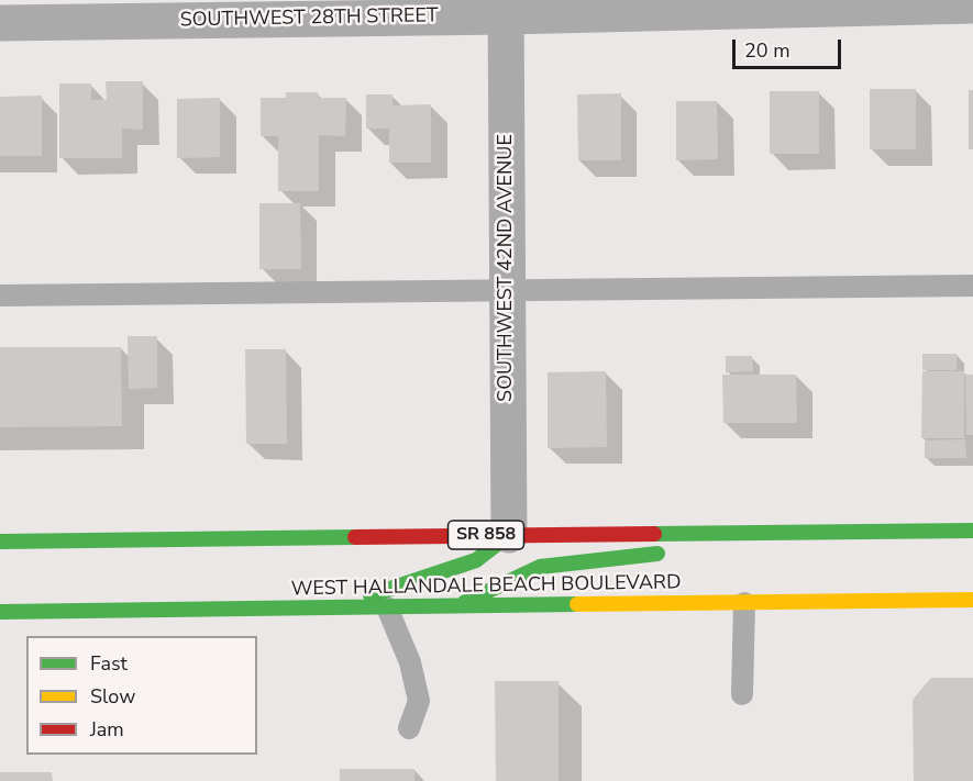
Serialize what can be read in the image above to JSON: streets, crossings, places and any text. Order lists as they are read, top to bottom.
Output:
{
  "streets": {
    "main road": ["SR 858", "WEST HALLANDALE BEACH BOULEVARD"],
    "street": ["SOUTHWEST 28TH STREET", "SOUTHWEST 42ND AVENUE"]
  },
  "crossings": [
    ["SOUTHWEST 28TH STREET", "SOUTHWEST 42ND AVENUE"],
    ["SOUTHWEST 42ND AVENUE", "SR 858"]
  ],
  "legend": ["Fast", "Slow", "Jam"],
  "scale_bar": "20 m"
}
